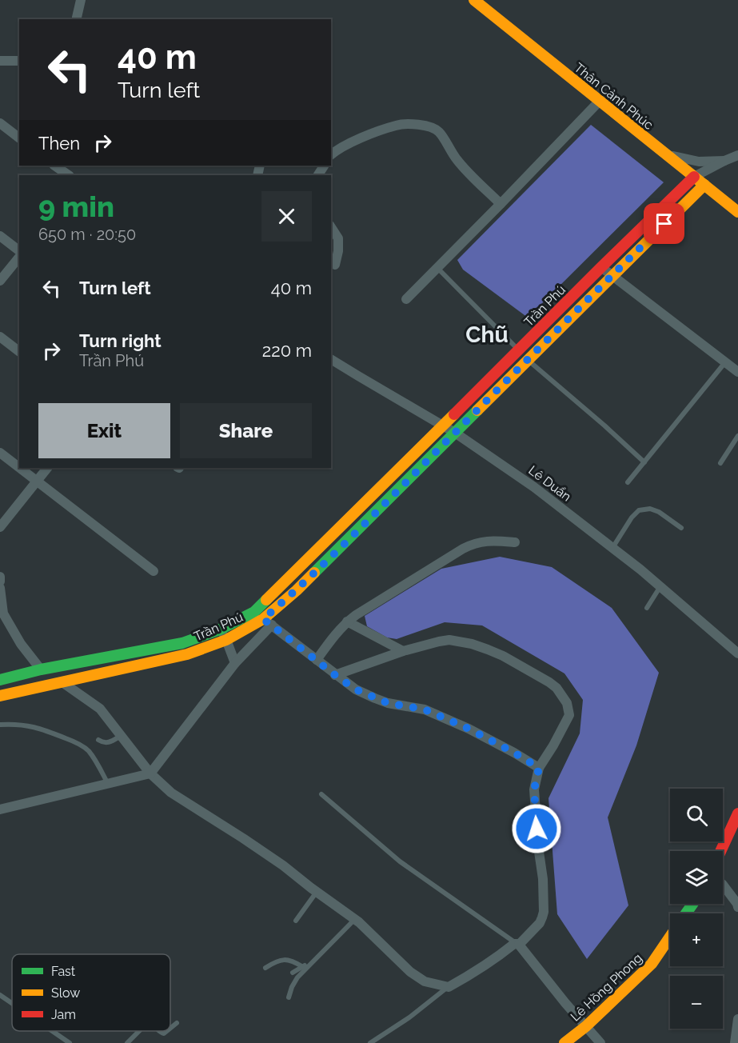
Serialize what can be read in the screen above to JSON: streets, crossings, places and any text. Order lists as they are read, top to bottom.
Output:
{
  "streets": {
    "main road": ["Thân Cảnh Phúc", "Trần Phú", "Lê Hồng Phong"],
    "street": ["Lê Duẩn"]
  },
  "crossings": [
    ["Thân Cảnh Phúc", "Trần Phú"],
    ["Trần Phú", "Lê Duẩn"]
  ],
  "districts": ["Chũ"],
  "legend": ["Fast", "Slow", "Jam"],
  "page": {
    "turn": ["40 m", "Turn left"],
    "then": "Then",
    "heading": ["9 min", "650 m · 20:50"],
    "list": [
      {
        "name": "Turn left",
        "value": "40 m"
      },
      {
        "name": "Turn right",
        "note": "Trần Phú",
        "value": "220 m"
      }
    ],
    "buttons": ["Exit", "Share"],
    "map_buttons": ["+", "−"]
  }
}
